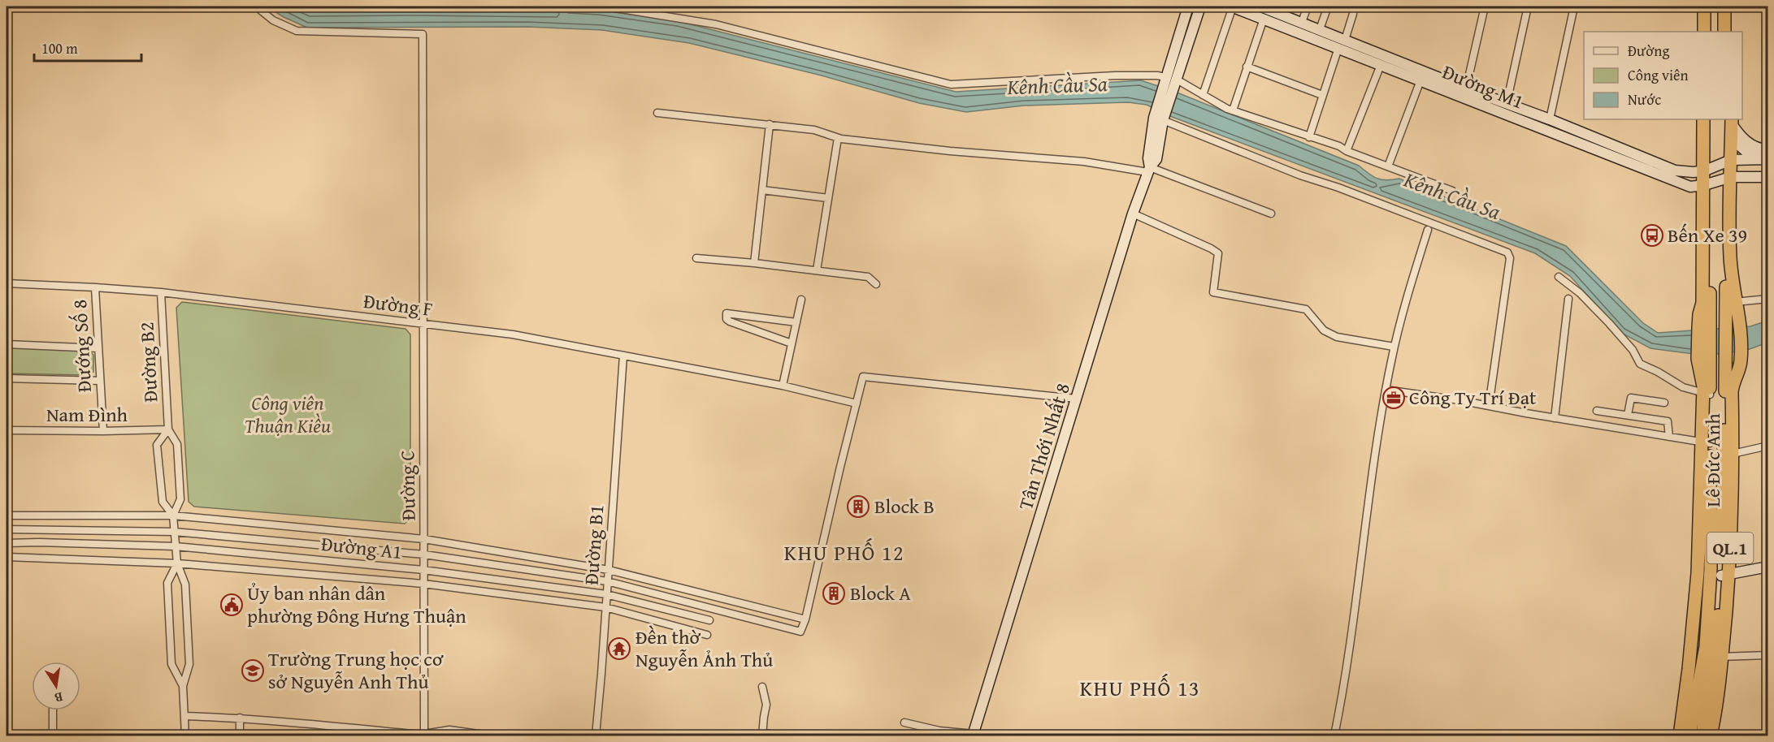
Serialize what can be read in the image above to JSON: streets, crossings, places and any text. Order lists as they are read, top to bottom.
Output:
{
  "streets": {
    "highway": ["Lê Đức Anh", "QL.1"],
    "street": [
      "Đường M1",
      "Đường F",
      "Đướng Số 8",
      "Đường B2",
      "Nam Đình",
      "Tân Thới Nhất 8",
      "Đường C",
      "Đường B1",
      "Đường A1"
    ]
  },
  "crossings": [
    ["Đường M1", "Lê Đức Anh"],
    ["Đường M1", "QL.1"],
    ["Đường F", "Đướng Số 8"],
    ["Đường F", "Đường B2"],
    ["Đường F", "Đường C"],
    ["Đường F", "Đường B1"],
    ["Đướng Số 8", "Nam Đình"],
    ["Đường B2", "Nam Đình"],
    ["Đường B2", "Đường A1"],
    ["Lê Đức Anh", "QL.1"],
    ["Đường C", "Đường A1"],
    ["Đường B1", "Đường A1"]
  ],
  "districts": ["KHU PHỐ 12", "KHU PHỐ 13"],
  "water": ["Kênh Cầu Sa"],
  "parks": ["Công viên Thuận Kiều"],
  "places": {
    "bus stop": ["Bến Xe 39"],
    "office": ["Công Ty Trí Đạt"],
    "building": ["Block B", "Block A"],
    "public building": ["Ủy ban nhân dân phường Đông Hưng Thuận"],
    "temple": ["Đền thờ Nguyễn Ảnh Thủ"],
    "school or university": ["Trường Trung học cơ sở Nguyễn Anh Thủ"]
  },
  "legend": ["Đường", "Công viên", "Nước"],
  "scale_bar": "100 m",
  "north": "bottom"
}
